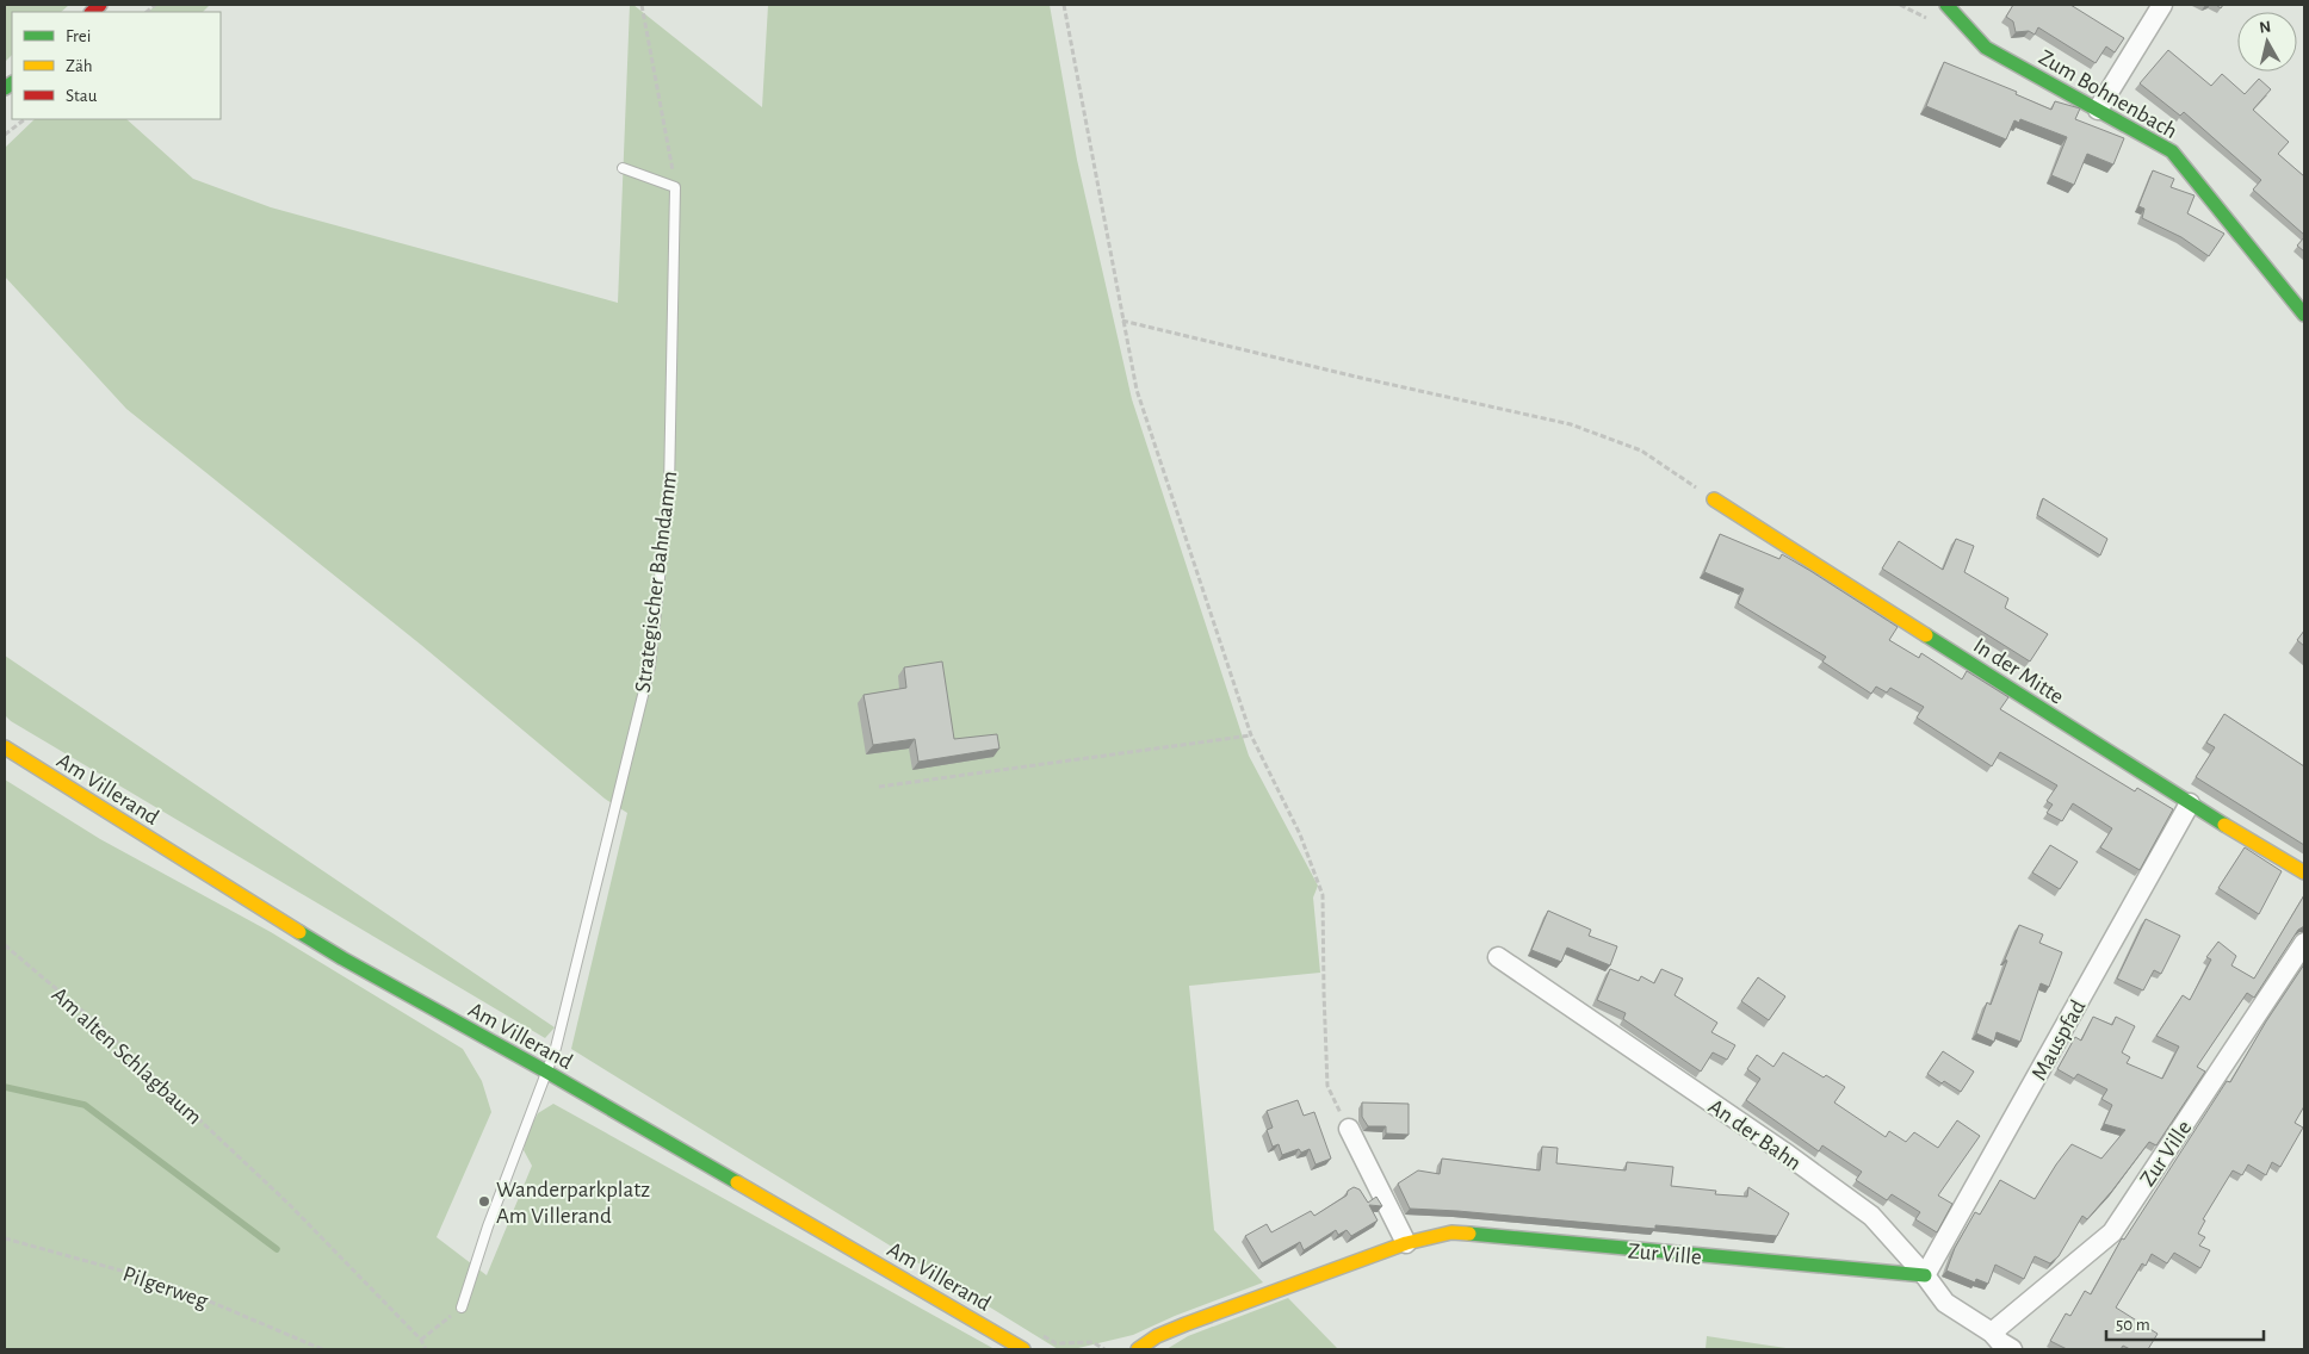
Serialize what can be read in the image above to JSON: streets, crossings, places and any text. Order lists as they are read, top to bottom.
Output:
{
  "streets": {
    "street": [
      "Zum Bohnenbach",
      "In der Mitte",
      "Am Villerand",
      "Mauspfad",
      "An der Bahn",
      "Zur Ville"
    ],
    "lane": ["Strategischer Bahndamm"],
    "path": ["Am alten Schlagbaum", "Pilgerweg"]
  },
  "crossings": [
    ["Strategischer Bahndamm", "Am Villerand"],
    ["In der Mitte", "Mauspfad"],
    ["Mauspfad", "An der Bahn"],
    ["Mauspfad", "Zur Ville"],
    ["An der Bahn", "Zur Ville"]
  ],
  "places": ["Wanderparkplatz Am Villerand"],
  "legend": ["Frei", "Zäh", "Stau"],
  "scale_bar": "50 m",
  "north": "top"
}
